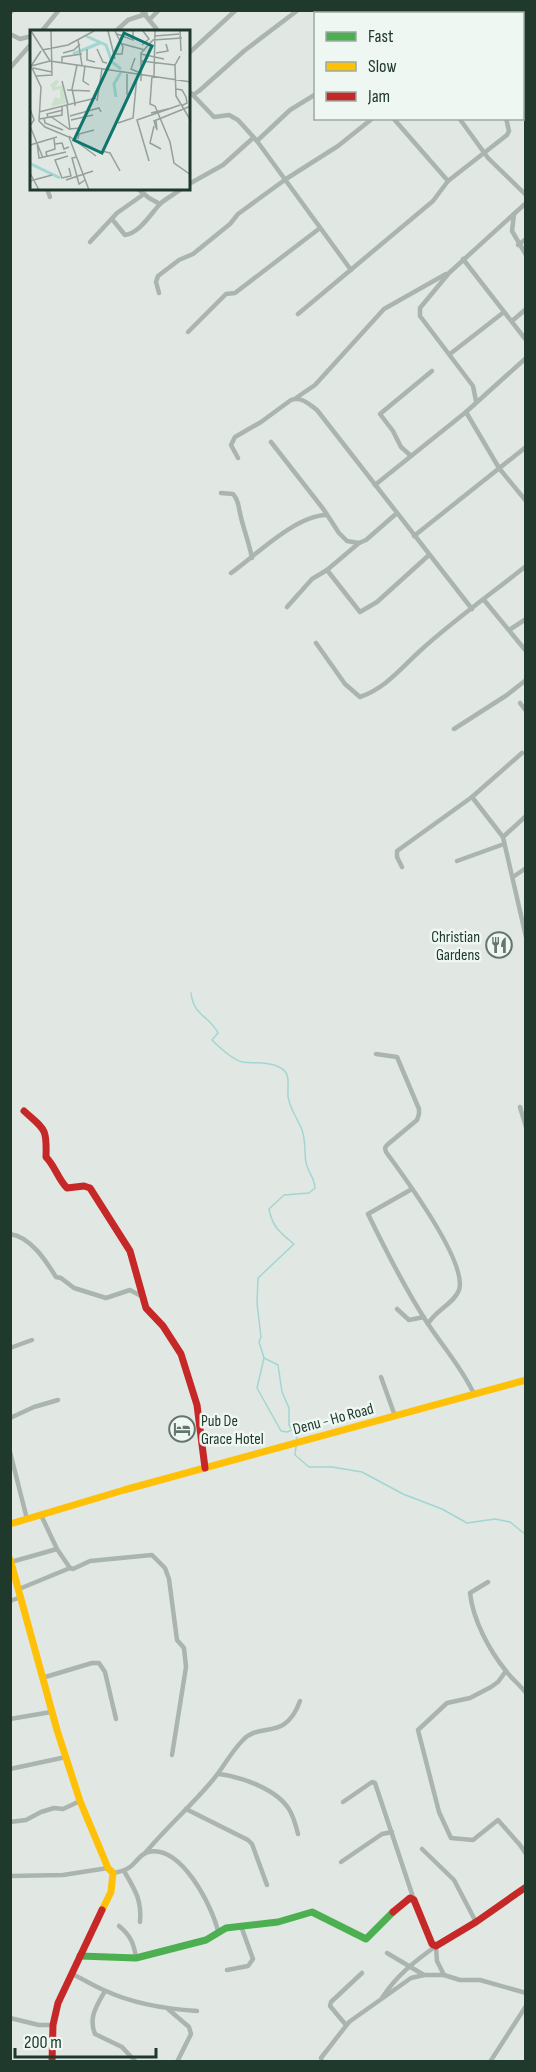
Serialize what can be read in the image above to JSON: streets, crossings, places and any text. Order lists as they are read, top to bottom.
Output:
{
  "streets": {
    "street": ["Denu - Ho Road"]
  },
  "places": {
    "restaurant": ["Christian Gardens"],
    "hotel": ["Pub De Grace Hotel"]
  },
  "legend": ["Fast", "Slow", "Jam"],
  "scale_bar": "200 m"
}
